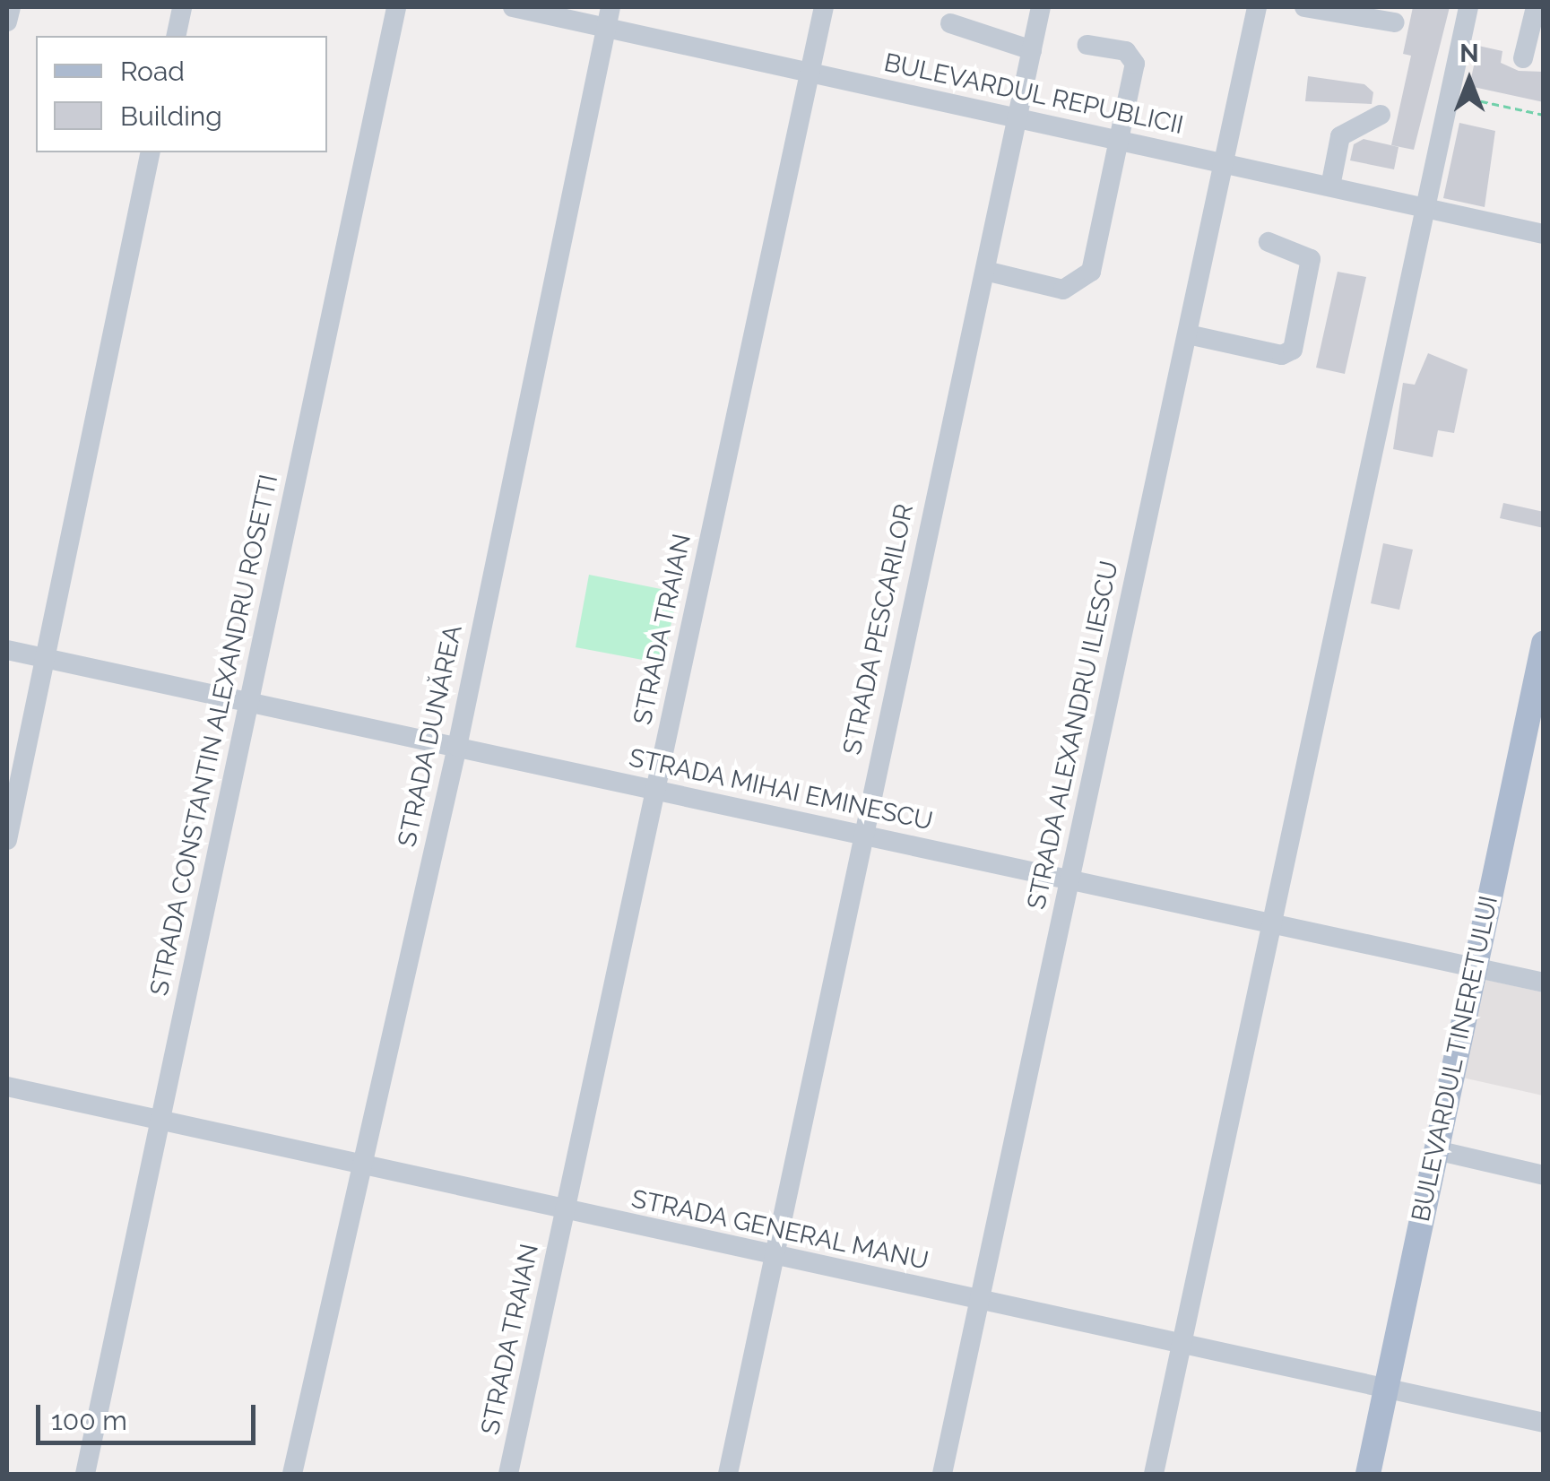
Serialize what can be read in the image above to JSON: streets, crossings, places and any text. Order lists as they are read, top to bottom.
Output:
{
  "streets": {
    "main road": ["BULEVARDUL TINERETULUI"],
    "street": [
      "BULEVARDUL REPUBLICII",
      "STRADA TRAIAN",
      "STRADA PESCARILOR",
      "STRADA CONSTANTIN ALEXANDRU ROSETTI",
      "STRADA ALEXANDRU ILIESCU",
      "STRADA DUNĂREA",
      "STRADA MIHAI EMINESCU",
      "STRADA GENERAL MANU"
    ]
  },
  "crossings": [
    ["BULEVARDUL REPUBLICII", "STRADA TRAIAN"],
    ["BULEVARDUL REPUBLICII", "STRADA PESCARILOR"],
    ["BULEVARDUL REPUBLICII", "STRADA ALEXANDRU ILIESCU"],
    ["BULEVARDUL REPUBLICII", "STRADA DUNĂREA"],
    ["STRADA TRAIAN", "STRADA MIHAI EMINESCU"],
    ["STRADA TRAIAN", "STRADA GENERAL MANU"],
    ["STRADA PESCARILOR", "STRADA MIHAI EMINESCU"],
    ["STRADA PESCARILOR", "STRADA GENERAL MANU"],
    ["STRADA CONSTANTIN ALEXANDRU ROSETTI", "STRADA MIHAI EMINESCU"],
    ["STRADA CONSTANTIN ALEXANDRU ROSETTI", "STRADA GENERAL MANU"],
    ["STRADA ALEXANDRU ILIESCU", "STRADA MIHAI EMINESCU"],
    ["STRADA ALEXANDRU ILIESCU", "STRADA GENERAL MANU"],
    ["STRADA DUNĂREA", "STRADA MIHAI EMINESCU"],
    ["STRADA DUNĂREA", "STRADA GENERAL MANU"],
    ["STRADA MIHAI EMINESCU", "BULEVARDUL TINERETULUI"],
    ["BULEVARDUL TINERETULUI", "STRADA GENERAL MANU"]
  ],
  "legend": ["Road", "Building"],
  "scale_bar": "100 m",
  "north": "top"
}
